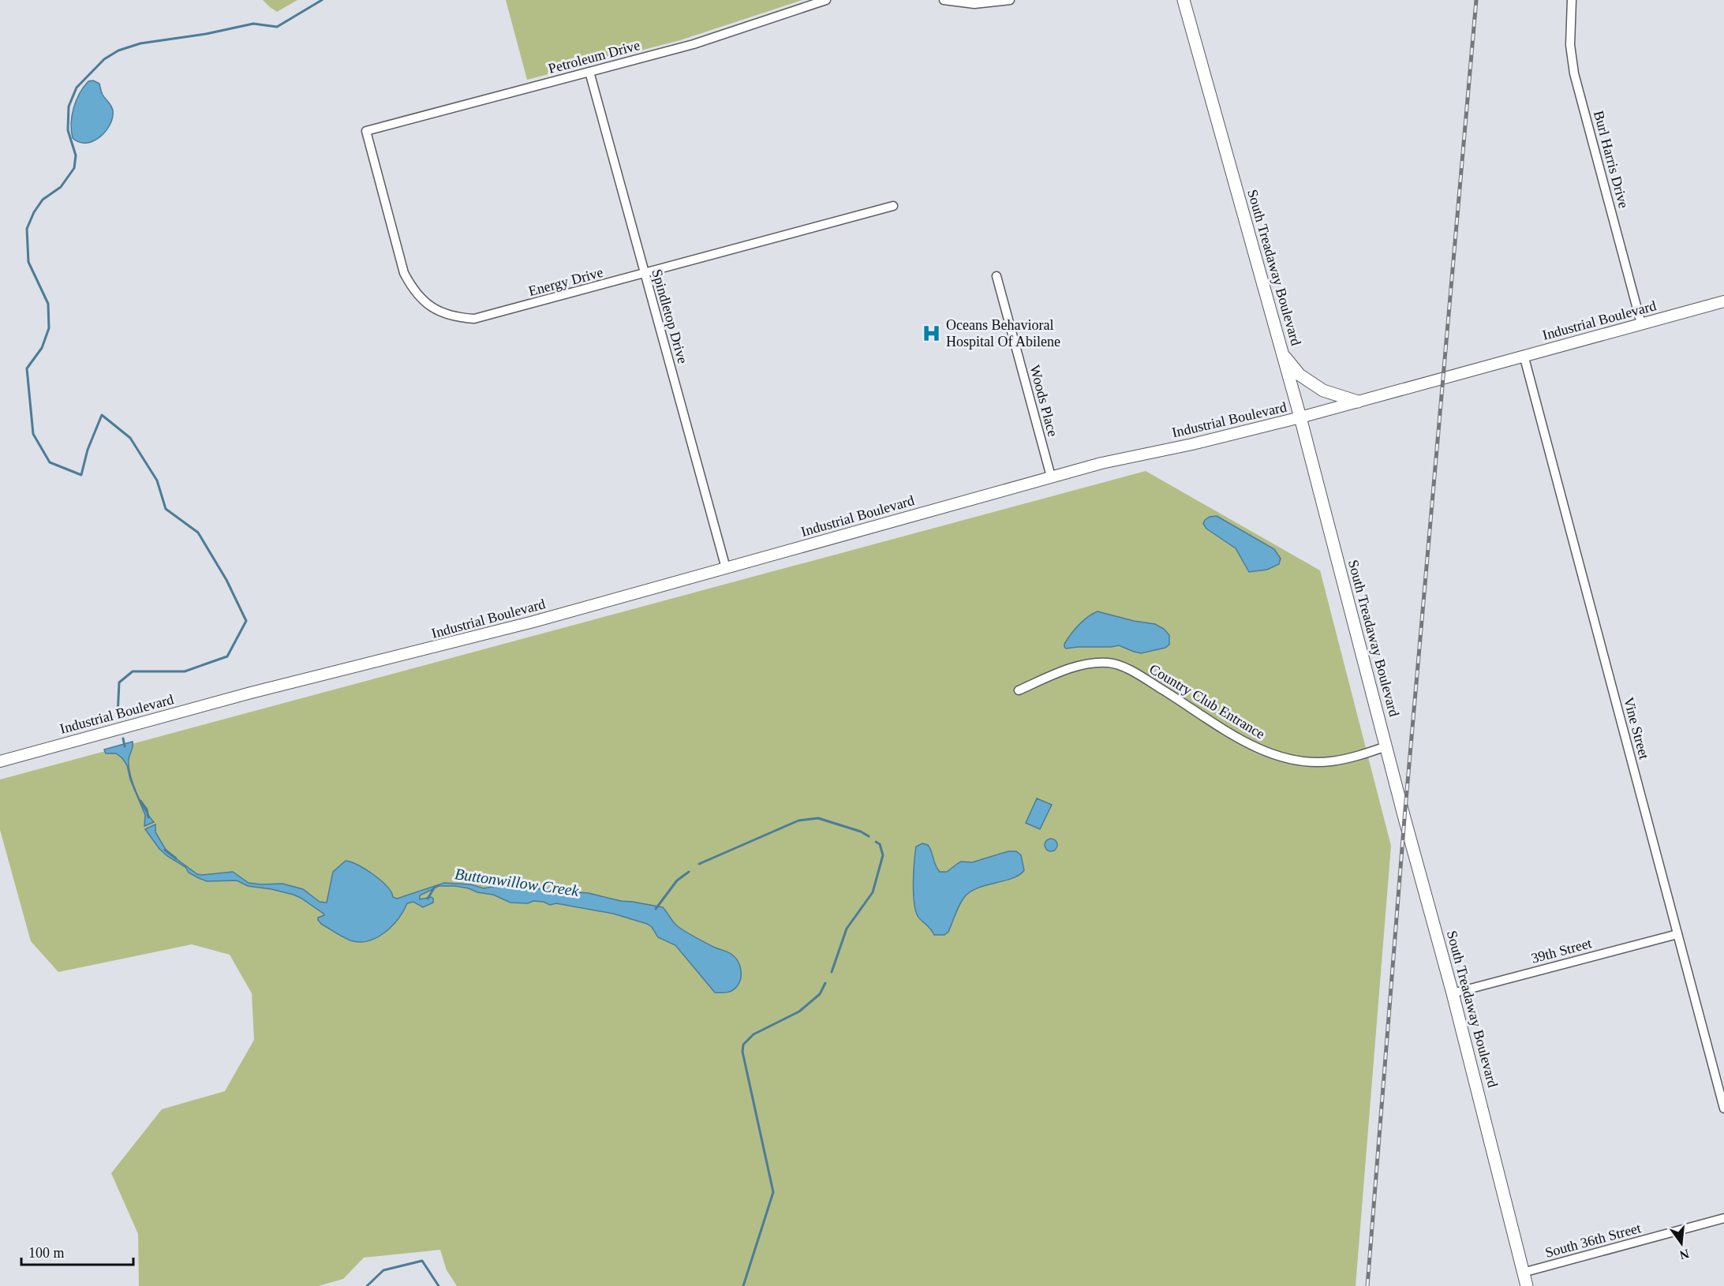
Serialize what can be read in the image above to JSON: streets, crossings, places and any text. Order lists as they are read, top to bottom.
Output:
{
  "streets": {
    "main road": ["South Treadaway Boulevard", "Industrial Boulevard"],
    "street": [
      "Petroleum Drive",
      "Burl Harris Drive",
      "Energy Drive",
      "Spindletop Drive",
      "Woods Place",
      "Country Club Entrance",
      "Vine Street",
      "39th Street",
      "South 36th Street"
    ]
  },
  "crossings": [
    ["Petroleum Drive", "Energy Drive"],
    ["Petroleum Drive", "Spindletop Drive"],
    ["Burl Harris Drive", "Industrial Boulevard"],
    ["South Treadaway Boulevard", "Industrial Boulevard"],
    ["South Treadaway Boulevard", "Country Club Entrance"],
    ["South Treadaway Boulevard", "39th Street"],
    ["South Treadaway Boulevard", "South 36th Street"],
    ["Energy Drive", "Spindletop Drive"],
    ["Spindletop Drive", "Industrial Boulevard"],
    ["Industrial Boulevard", "Woods Place"],
    ["Industrial Boulevard", "Vine Street"],
    ["Vine Street", "39th Street"]
  ],
  "water": ["Buttonwillow Creek"],
  "places": {
    "hospital": ["Oceans Behavioral Hospital Of Abilene"]
  },
  "scale_bar": "100 m",
  "north": "bottom"
}
